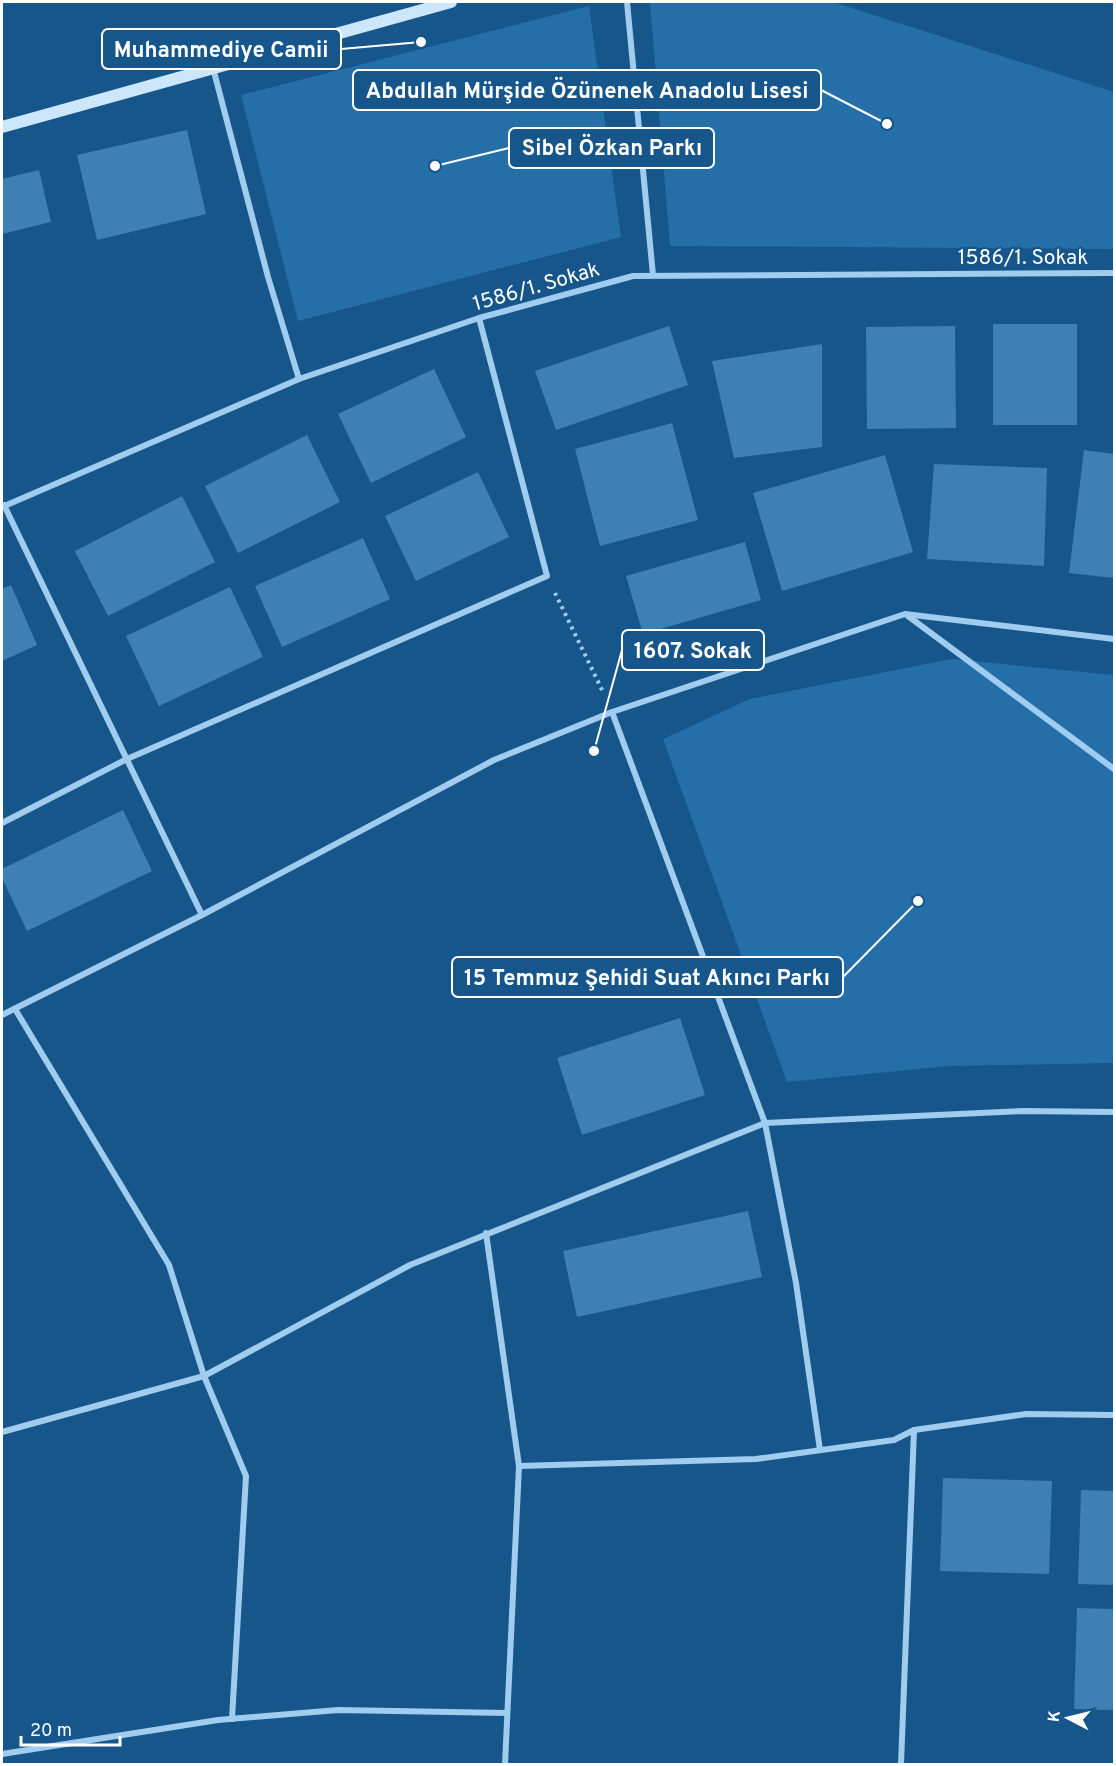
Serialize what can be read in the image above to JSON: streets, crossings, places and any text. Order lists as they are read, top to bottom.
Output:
{
  "streets": {
    "street": ["1586/1. Sokak"]
  },
  "places": [
    "Muhammediye Camii",
    "Abdullah Mürşide Özünenek Anadolu Lisesi",
    "Sibel Özkan Parkı",
    "1607. Sokak",
    "15 Temmuz Şehidi Suat Akıncı Parkı"
  ],
  "scale_bar": "20 m",
  "north": "left"
}
